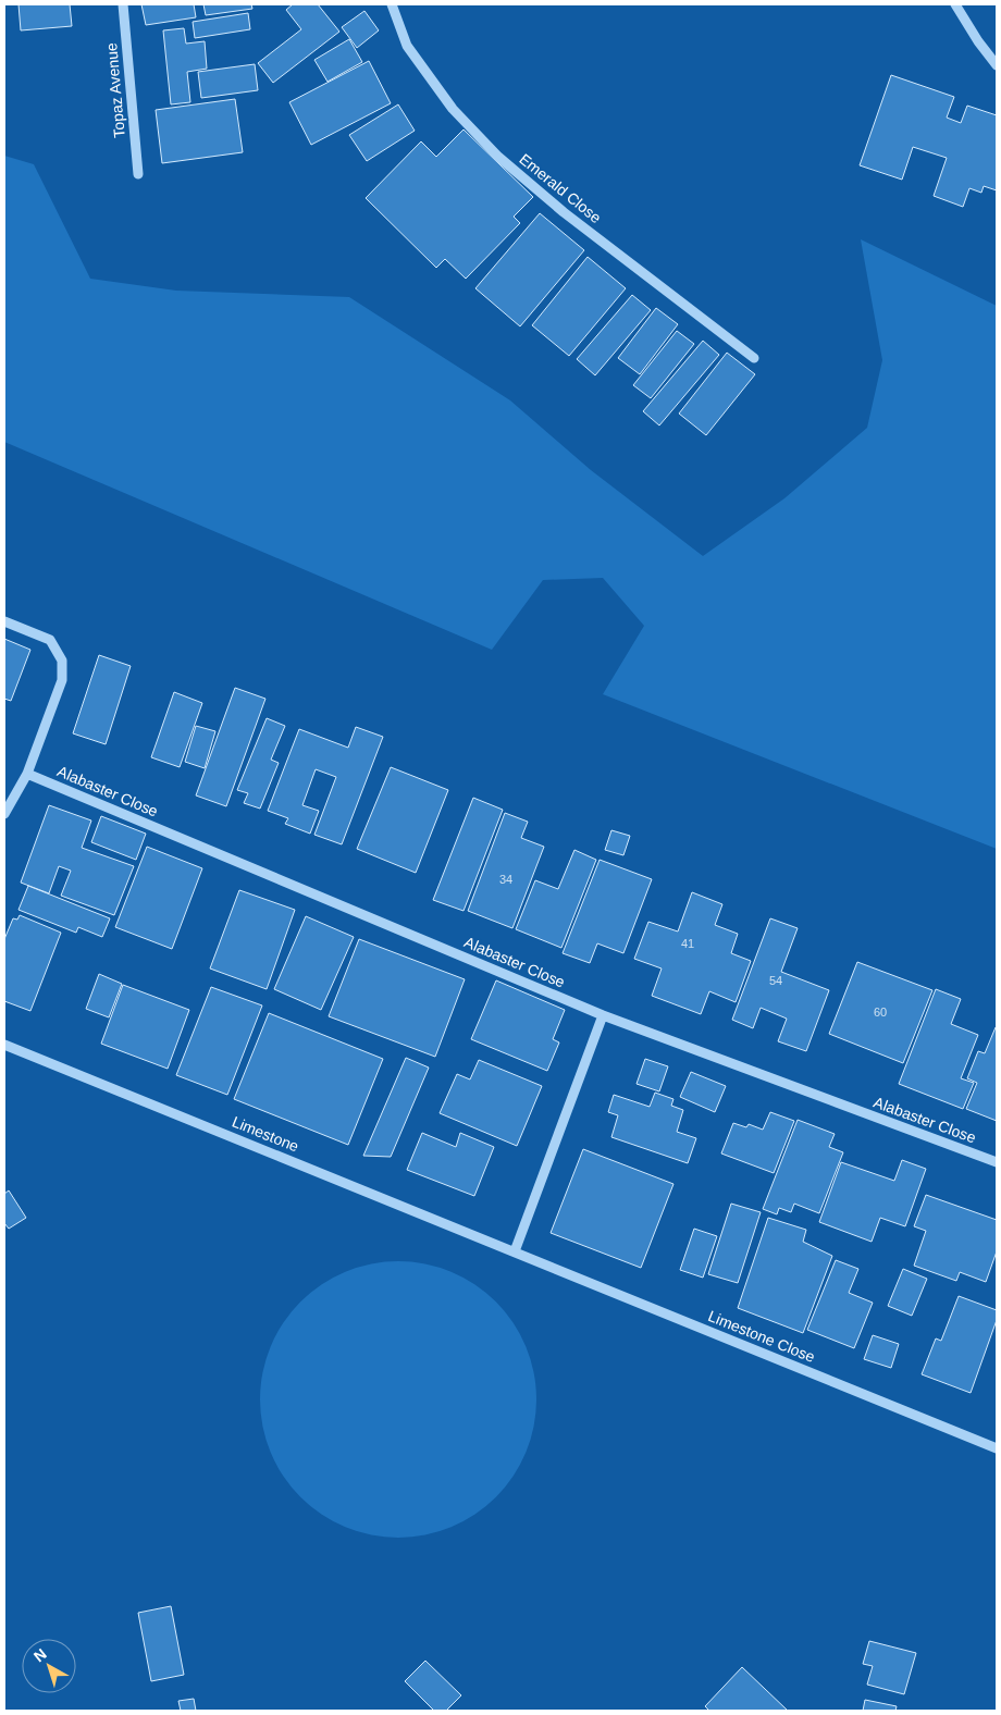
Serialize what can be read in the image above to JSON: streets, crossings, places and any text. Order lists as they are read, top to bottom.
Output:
{
  "streets": {
    "street": [
      "Topaz Avenue",
      "Emerald Close",
      "Alabaster Close",
      "Limestone",
      "Limestone Close"
    ]
  },
  "crossings": [
    ["Limestone", "Limestone Close"]
  ],
  "house_numbers": [
    "34",
    "41",
    "54",
    "60"
  ],
  "north": "top left"
}
